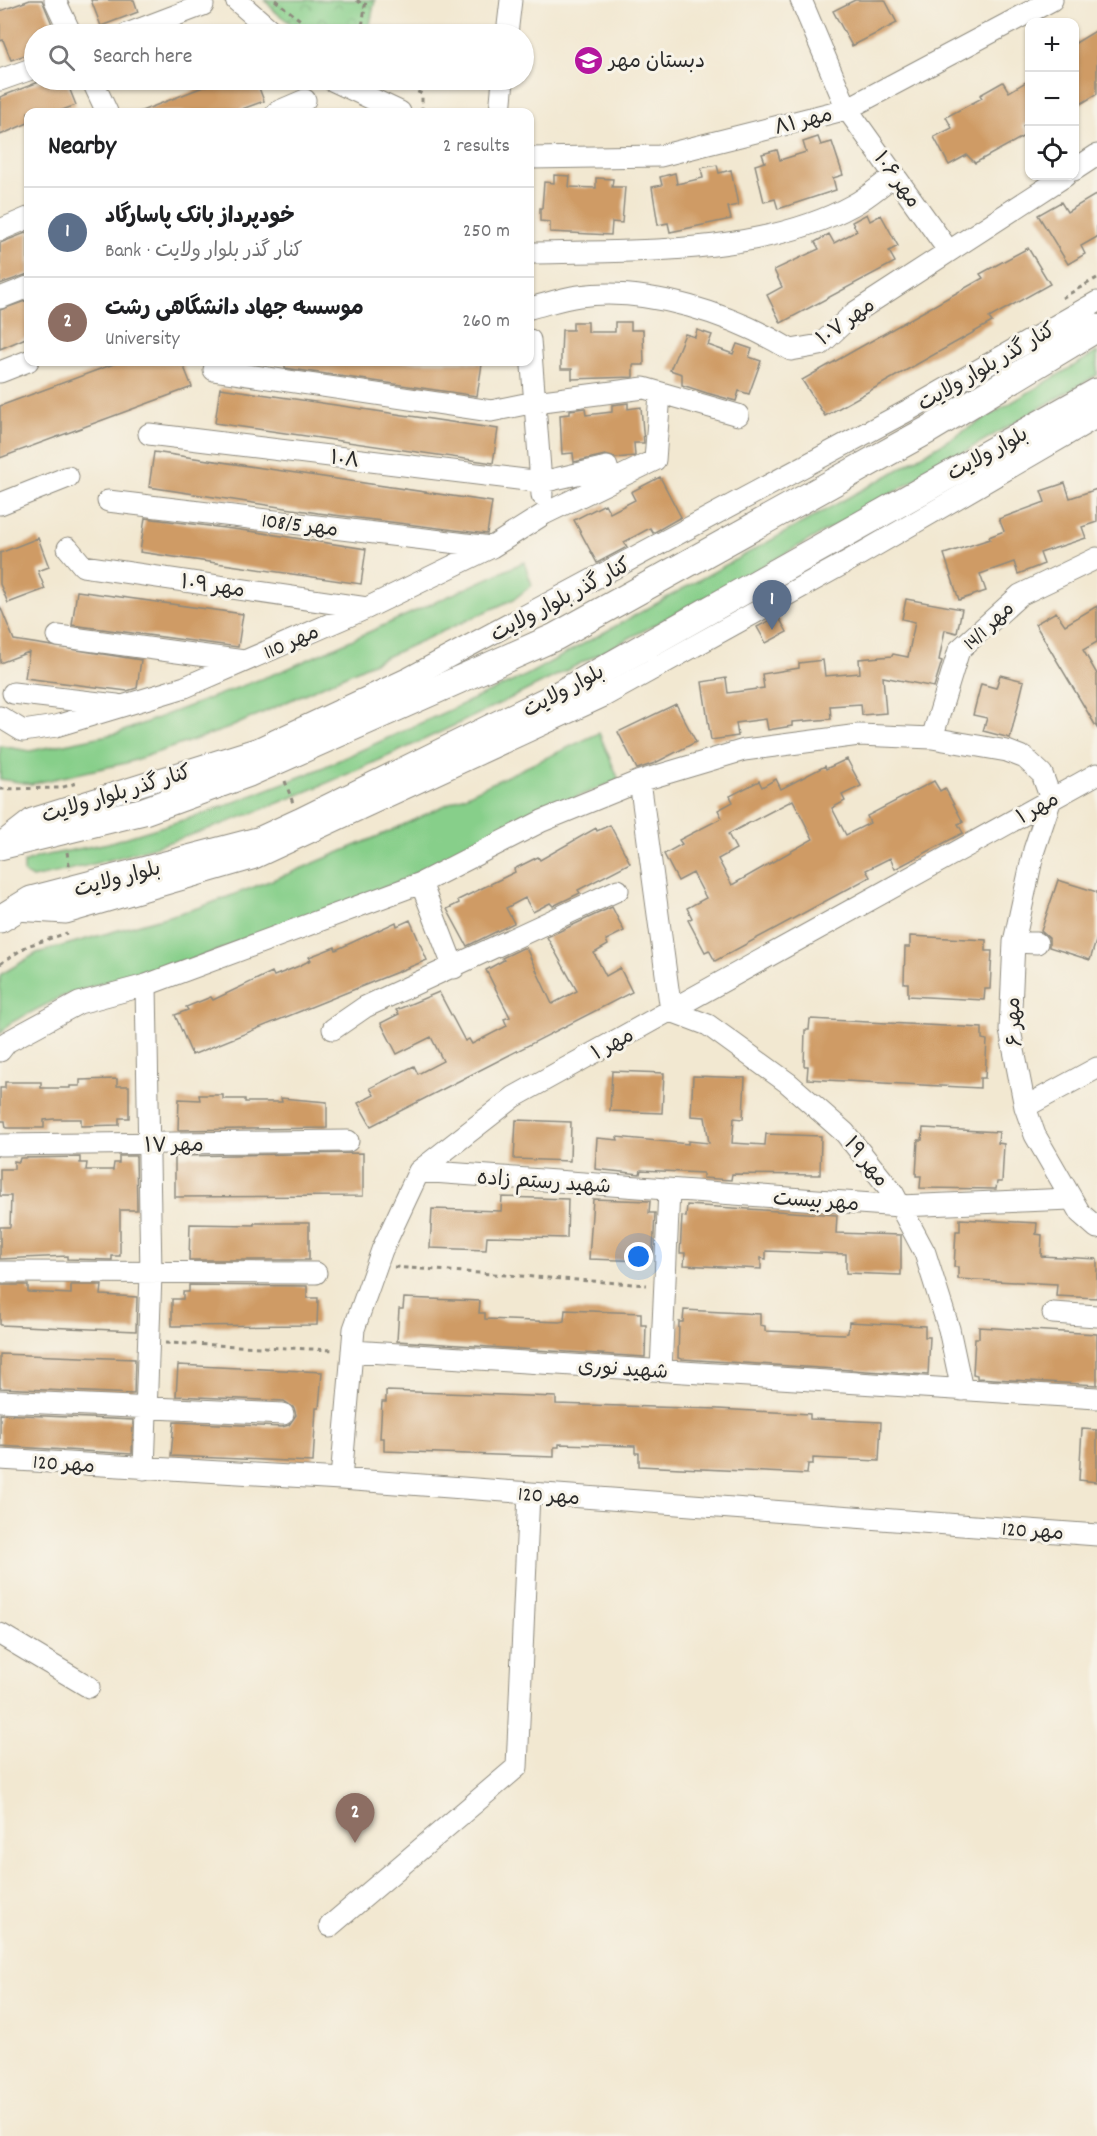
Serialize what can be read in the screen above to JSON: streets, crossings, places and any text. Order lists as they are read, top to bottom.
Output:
{
  "streets": {
    "main road": ["بلوار ولایت"],
    "street": [
      "مهر ۸۱",
      "مهر ۱۰۶",
      "مهر ۱۰۷",
      "کنار گذر بلوار ولایت",
      "۱۰۸",
      "مهر 108/5",
      "مهر ۱۰۹",
      "مهر 14/1",
      "مهر 110",
      "مهر ۱",
      "مهر ۶",
      "مهر ۱۷",
      "مهر ۱۹",
      "شهید رستم زاده",
      "مهر بیست",
      "شهید نوری",
      "مهر 120"
    ]
  },
  "crossings": [
    ["مهر ۸۱", "مهر ۱۰۶"],
    ["مهر ۱۰۶", "مهر ۱۰۷"],
    ["مهر 108/5", "مهر 110"],
    ["مهر ۱۰۹", "مهر 110"],
    ["مهر ۱", "مهر ۶"],
    ["مهر ۱", "مهر ۱۹"],
    ["مهر ۱", "شهید رستم زاده"],
    ["مهر ۱", "شهید نوری"],
    ["مهر ۱", "مهر 120"],
    ["مهر ۶", "مهر بیست"],
    ["مهر ۱۹", "مهر بیست"],
    ["مهر ۱۹", "شهید نوری"],
    ["شهید رستم زاده", "مهر بیست"]
  ],
  "places": {
    "school or university": ["دبستان مهر"]
  },
  "page": {
    "map_buttons": ["+", "−"],
    "search": "Search here",
    "heading": ["Nearby", "2 results"],
    "list": [
      {
        "mark": "1",
        "name": "خودپرداز بانک پاسارگاد",
        "note": "Bank · کنار گذر بلوار ولایت",
        "value": "250 m"
      },
      {
        "mark": "2",
        "name": "موسسه جهاد دانشگاهی رشت",
        "note": "University",
        "value": "260 m"
      }
    ],
    "pins": ["1", "2"]
  }
}
